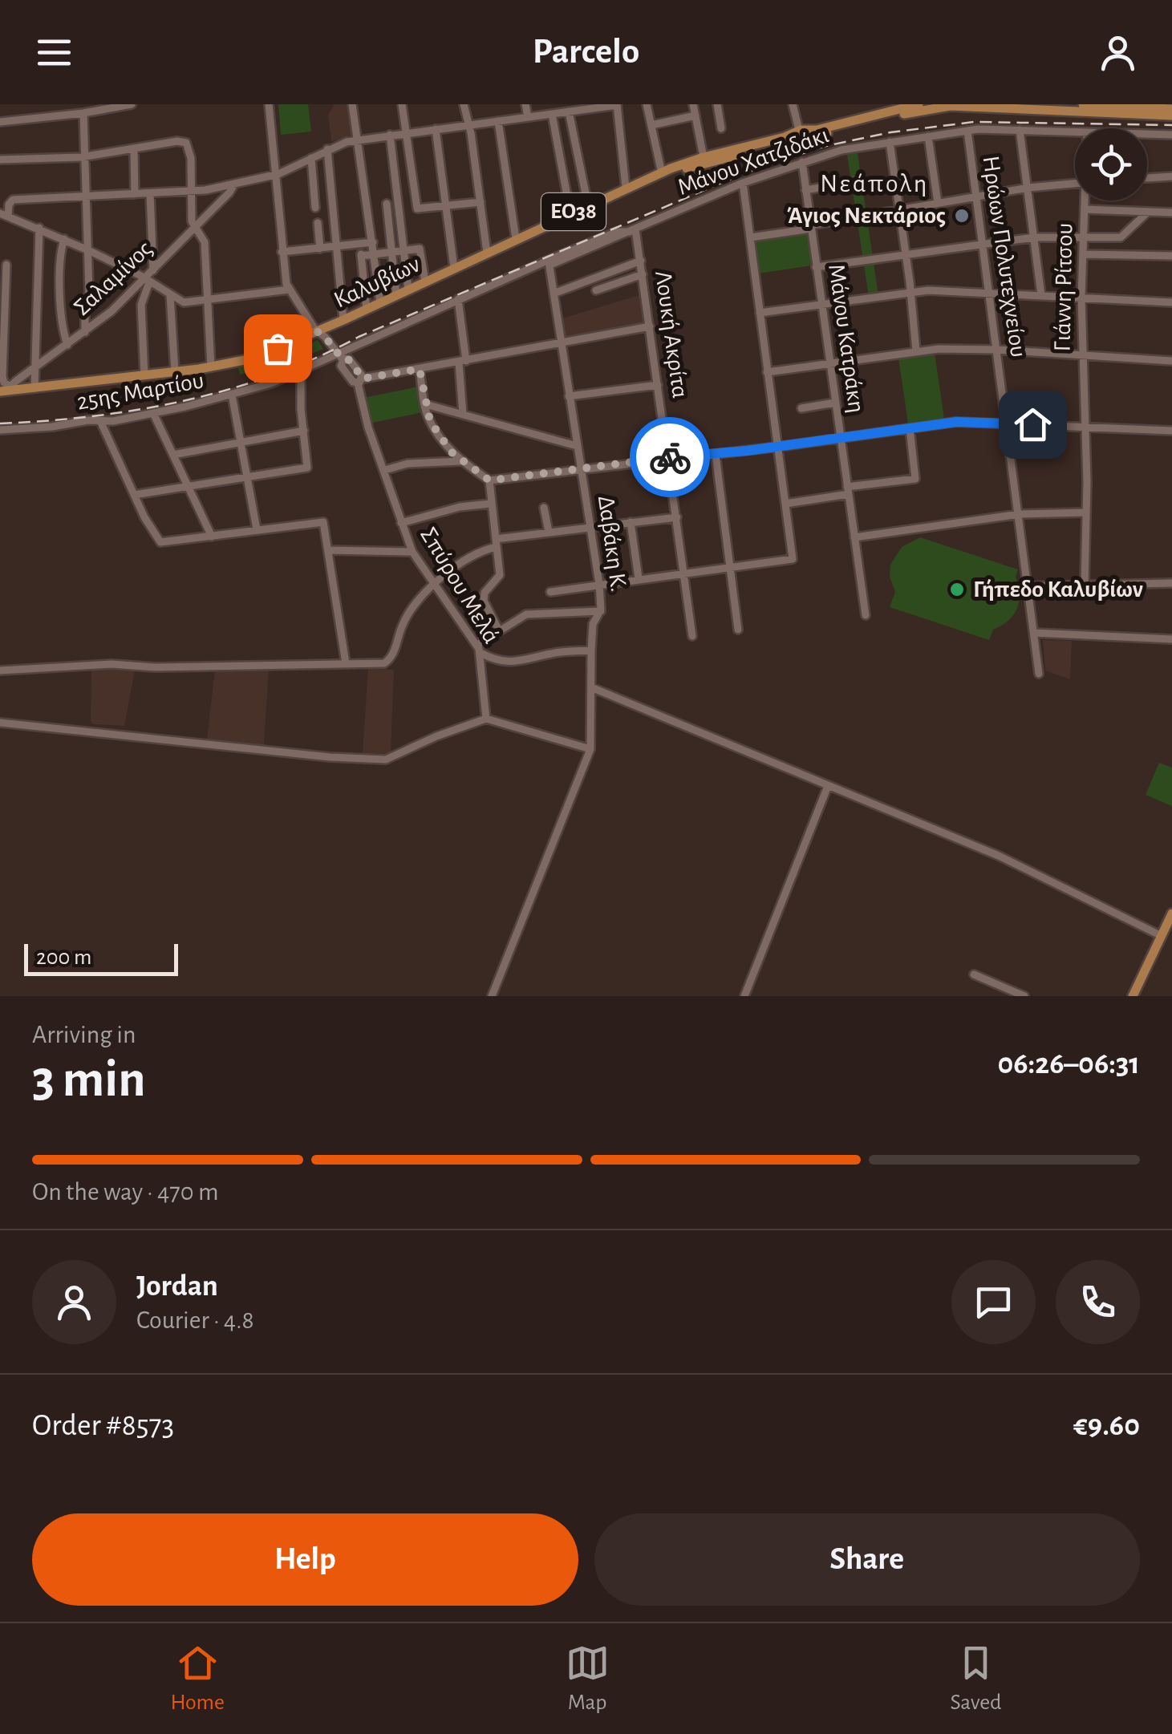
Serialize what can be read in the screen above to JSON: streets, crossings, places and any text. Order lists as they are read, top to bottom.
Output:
{
  "streets": {
    "main road": ["ΕΟ38", "Καλυβίων"],
    "street": [
      "Μάνου Χατζιδάκι",
      "Ηρώων Πολυτεχνείου",
      "Σαλαμίνος",
      "Γιάννη Ρίτσου",
      "Λουκή Ακρίτα",
      "Μάνου Κατράκη",
      "25ης Μαρτίου",
      "Δαβάκη Κ.",
      "Σπύρου Μελά"
    ]
  },
  "crossings": [
    ["Μάνου Χατζιδάκι", "Ηρώων Πολυτεχνείου"],
    ["Μάνου Χατζιδάκι", "Λουκή Ακρίτα"],
    ["Μάνου Χατζιδάκι", "Μάνου Κατράκη"],
    ["Μάνου Χατζιδάκι", "25ης Μαρτίου"],
    ["Μάνου Χατζιδάκι", "Δαβάκη Κ."],
    ["Σαλαμίνος", "Καλυβίων"],
    ["25ης Μαρτίου", "Δαβάκη Κ."]
  ],
  "districts": ["Νεάπολη"],
  "places": ["Άγιος Νεκτάριος", "Γήπεδο Καλυβίων"],
  "scale_bar": "200 m",
  "page": {
    "header": "Parcelo",
    "scale": "200 m",
    "heading": ["3 min", "Arriving in", "06:26–06:31"],
    "panel": [
      "Jordan",
      "Courier · 4.8",
      "Order #8573",
      "€9.60"
    ],
    "bar": "On the way · 470 m",
    "buttons": ["Help", "Share"],
    "tabs": ["Home", "Map", "Saved"]
  }
}
